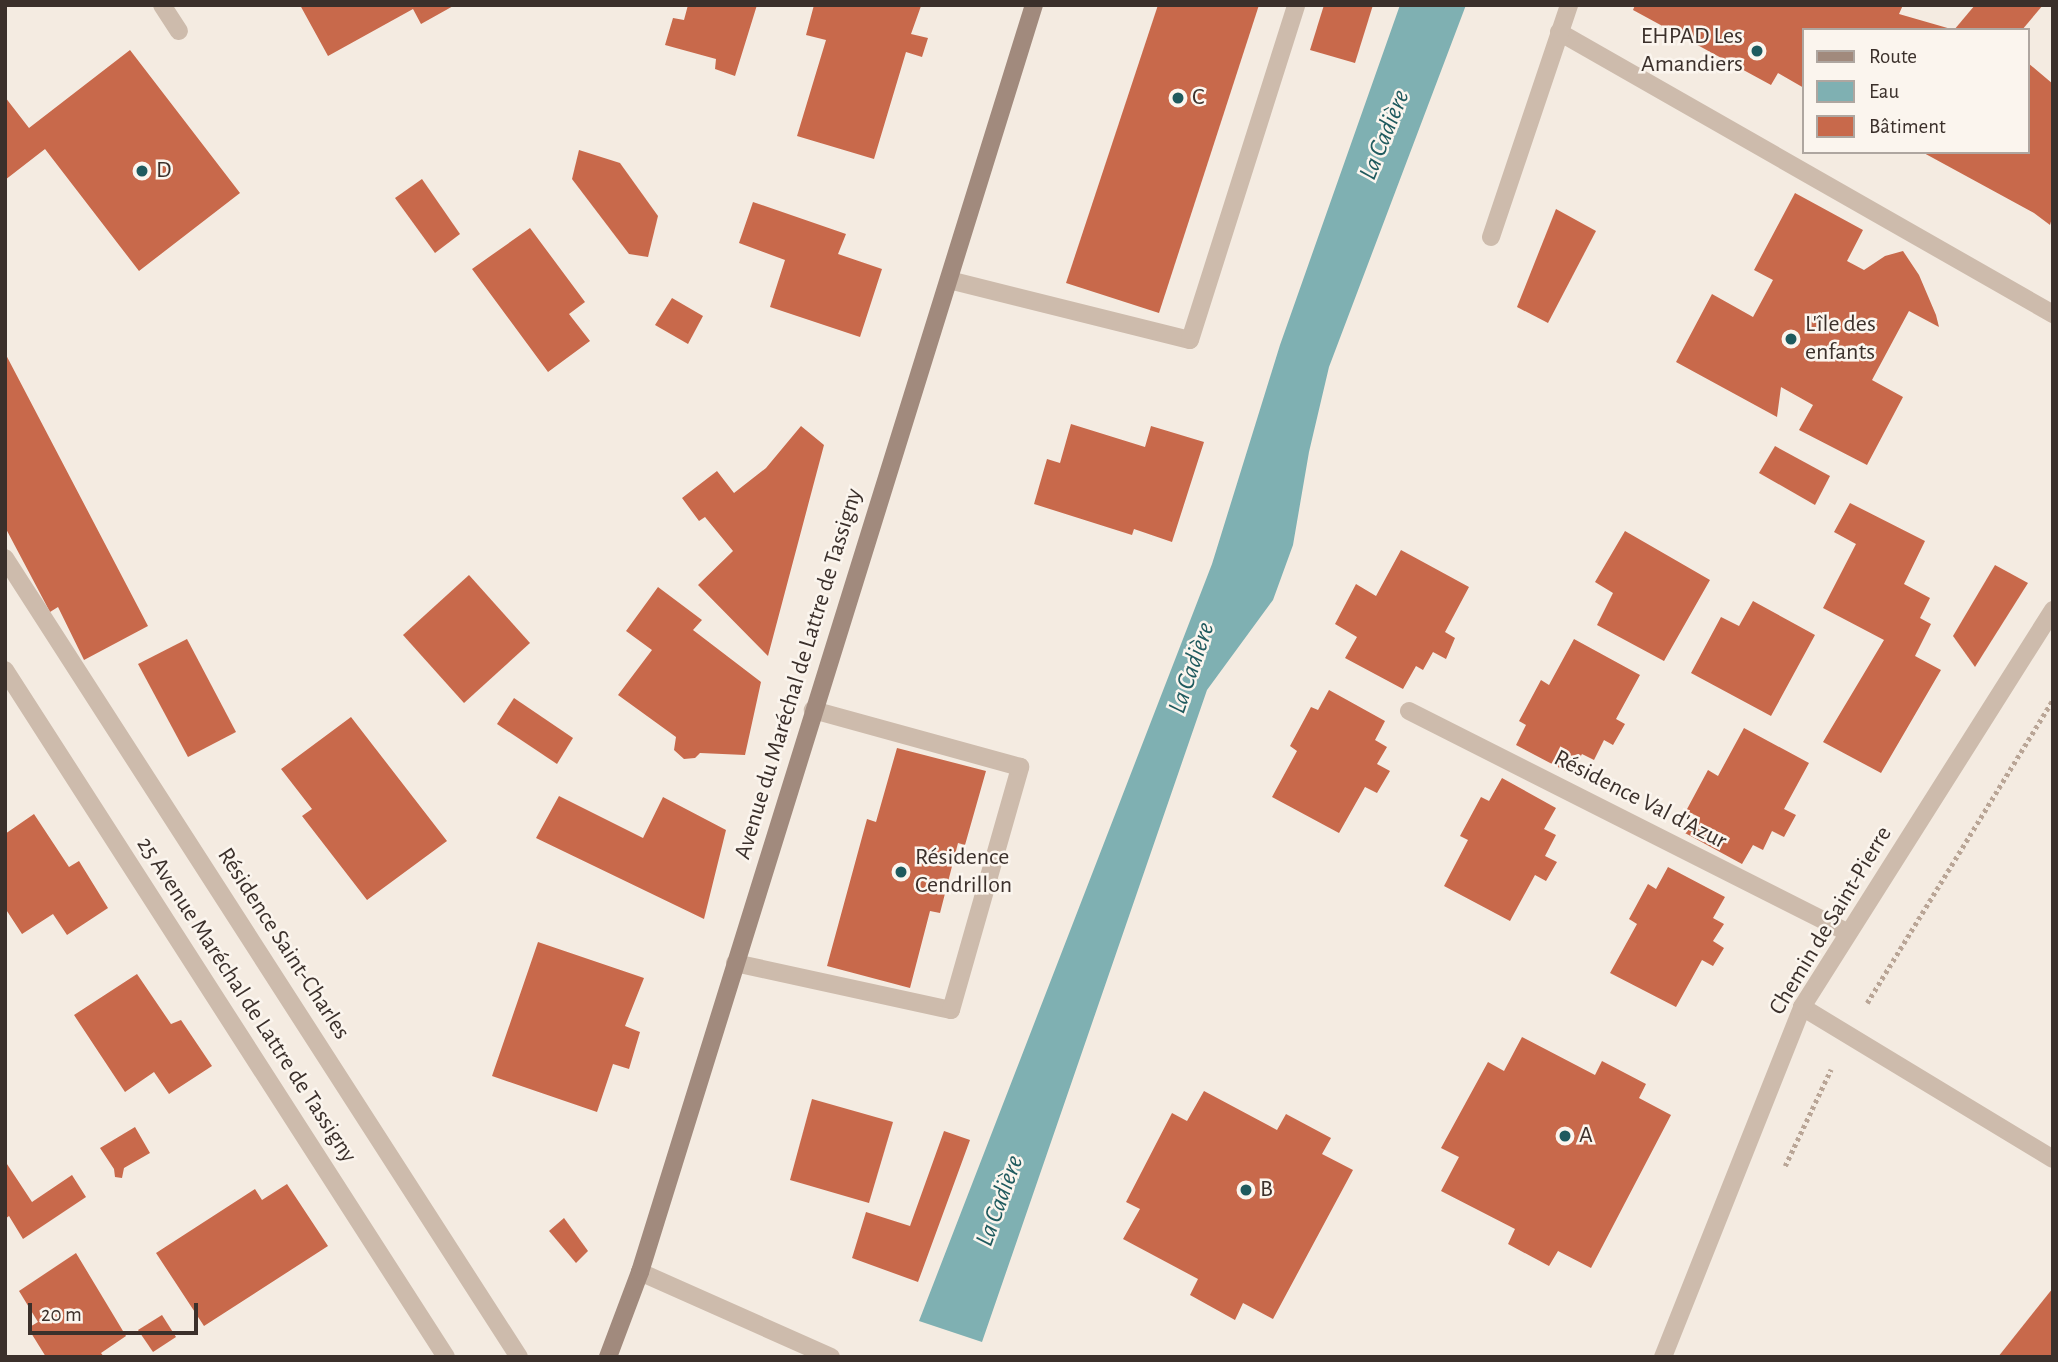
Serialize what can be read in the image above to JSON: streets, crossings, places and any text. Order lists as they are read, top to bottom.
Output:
{
  "streets": {
    "main road": ["Avenue du Maréchal de Lattre de Tassigny"],
    "street": [
      "Résidence Val d'Azur",
      "Chemin de Saint-Pierre",
      "Résidence Saint-Charles",
      "25 Avenue Maréchal de Lattre de Tassigny"
    ]
  },
  "crossings": [
    ["Résidence Val d'Azur", "Chemin de Saint-Pierre"]
  ],
  "water": ["La Cadière"],
  "places": [
    "EHPAD Les Amandiers",
    "C",
    "D",
    "L'île des enfants",
    "Résidence Cendrillon",
    "A",
    "B"
  ],
  "legend": ["Route", "Eau", "Bâtiment"],
  "scale_bar": "20 m"
}
